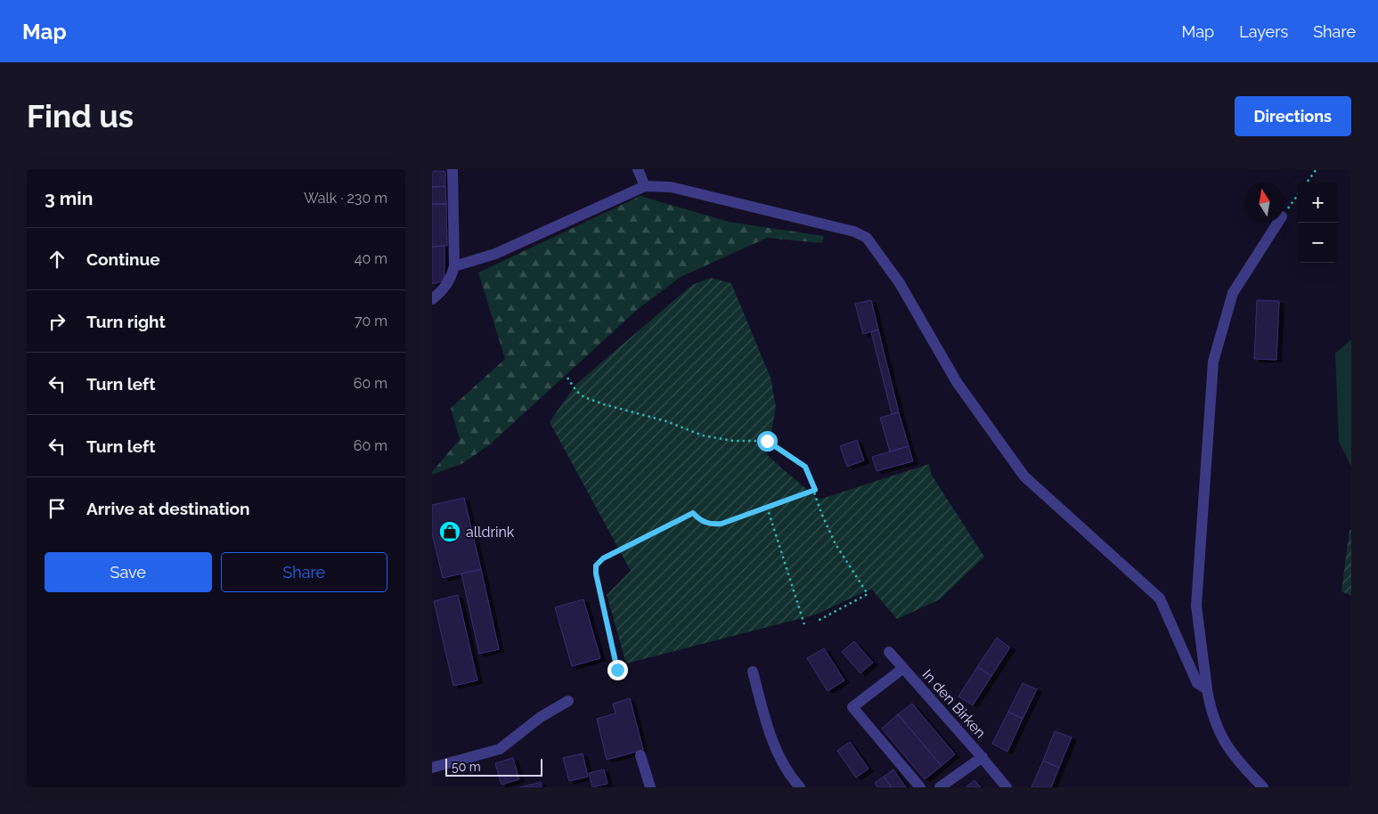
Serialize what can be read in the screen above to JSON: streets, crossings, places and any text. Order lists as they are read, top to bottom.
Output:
{
  "streets": {
    "street": ["In den Birken"]
  },
  "places": {
    "shop": ["alldrink"]
  },
  "scale_bar": "50 m",
  "north": "top",
  "page": {
    "header": "Map",
    "nav": ["Map", "Layers", "Share"],
    "buttons": [
      "Directions",
      ["Save", "Share"]
    ],
    "title": "Find us",
    "heading": ["3 min", "Walk · 230 m"],
    "map_buttons": ["+", "−"],
    "list": [
      ["Continue", "40 m"],
      ["Turn right", "70 m"],
      ["Turn left", "60 m"],
      ["Turn left", "60 m"],
      "Arrive at destination"
    ],
    "scale": "50 m"
  }
}
